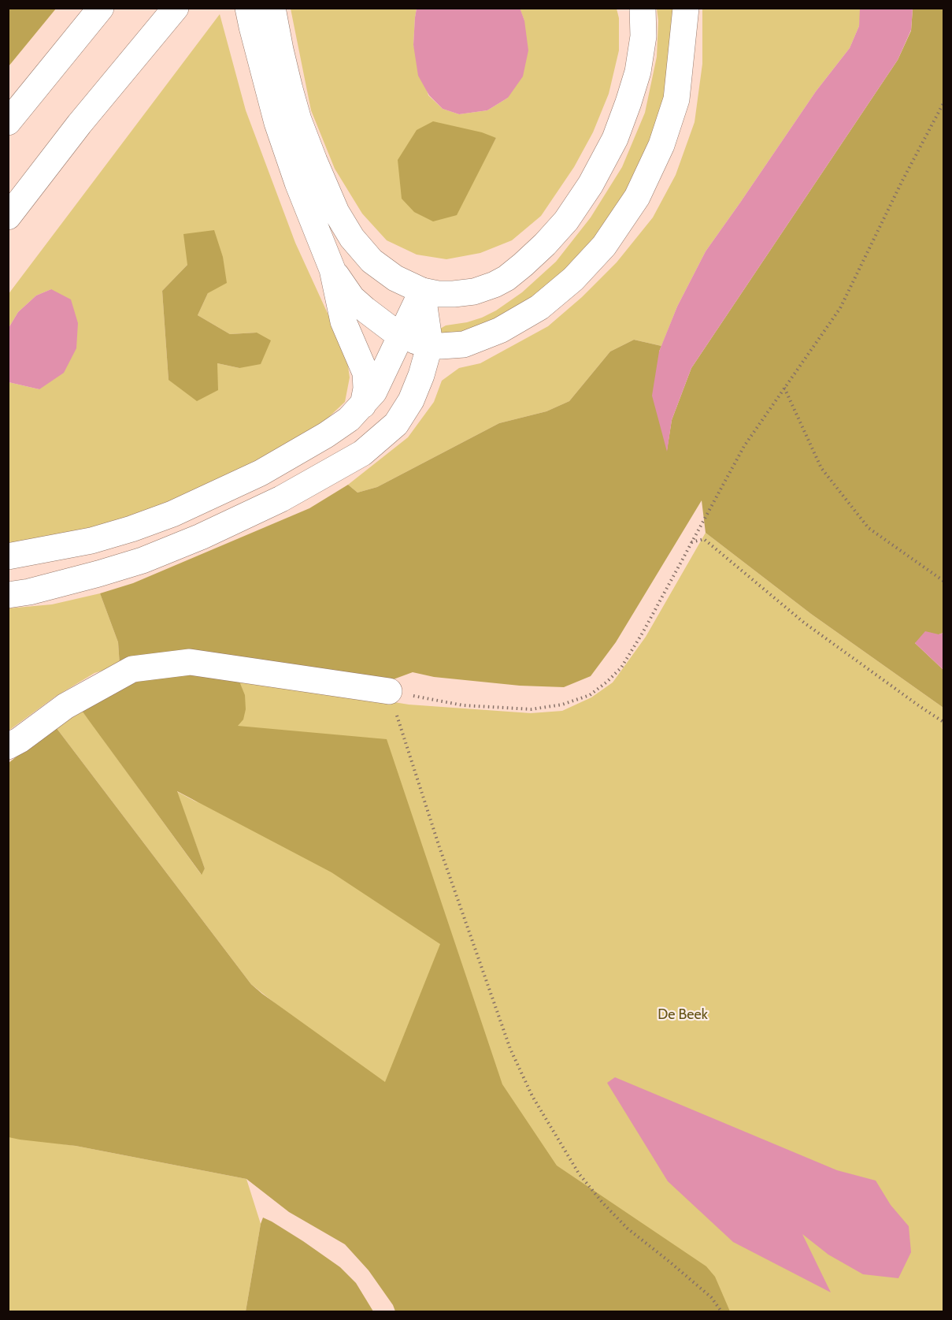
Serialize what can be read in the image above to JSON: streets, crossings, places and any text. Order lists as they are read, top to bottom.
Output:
{
  "parks": ["De Beek"]
}
